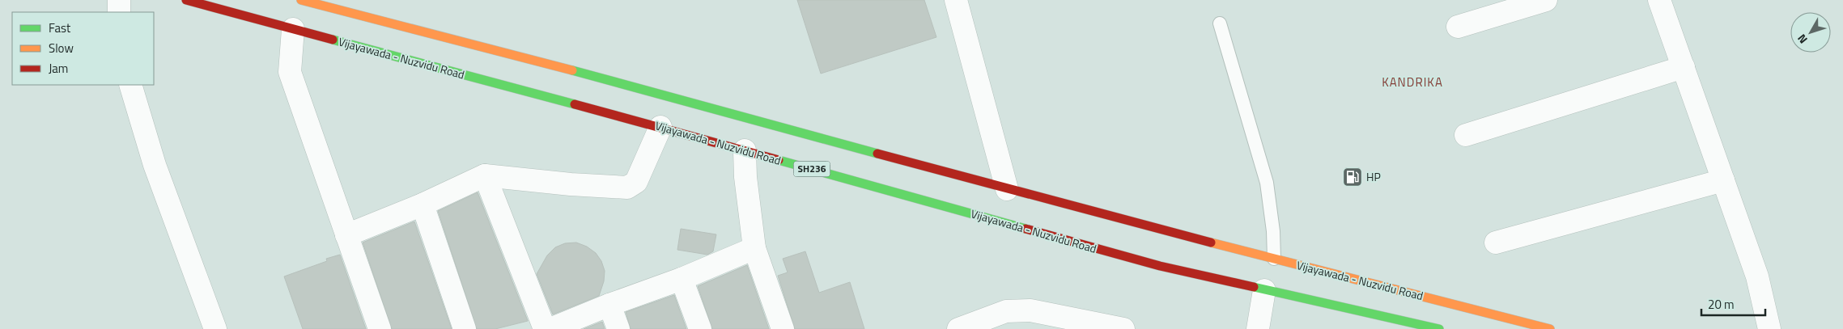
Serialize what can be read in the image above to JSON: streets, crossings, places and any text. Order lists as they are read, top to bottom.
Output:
{
  "streets": {
    "main road": ["Vijayawada - Nuzvidu Road", "SH236"]
  },
  "districts": ["KANDRIKA"],
  "places": {
    "fuel station": ["HP"]
  },
  "legend": ["Fast", "Slow", "Jam"],
  "scale_bar": "20 m",
  "north": "bottom left"
}
